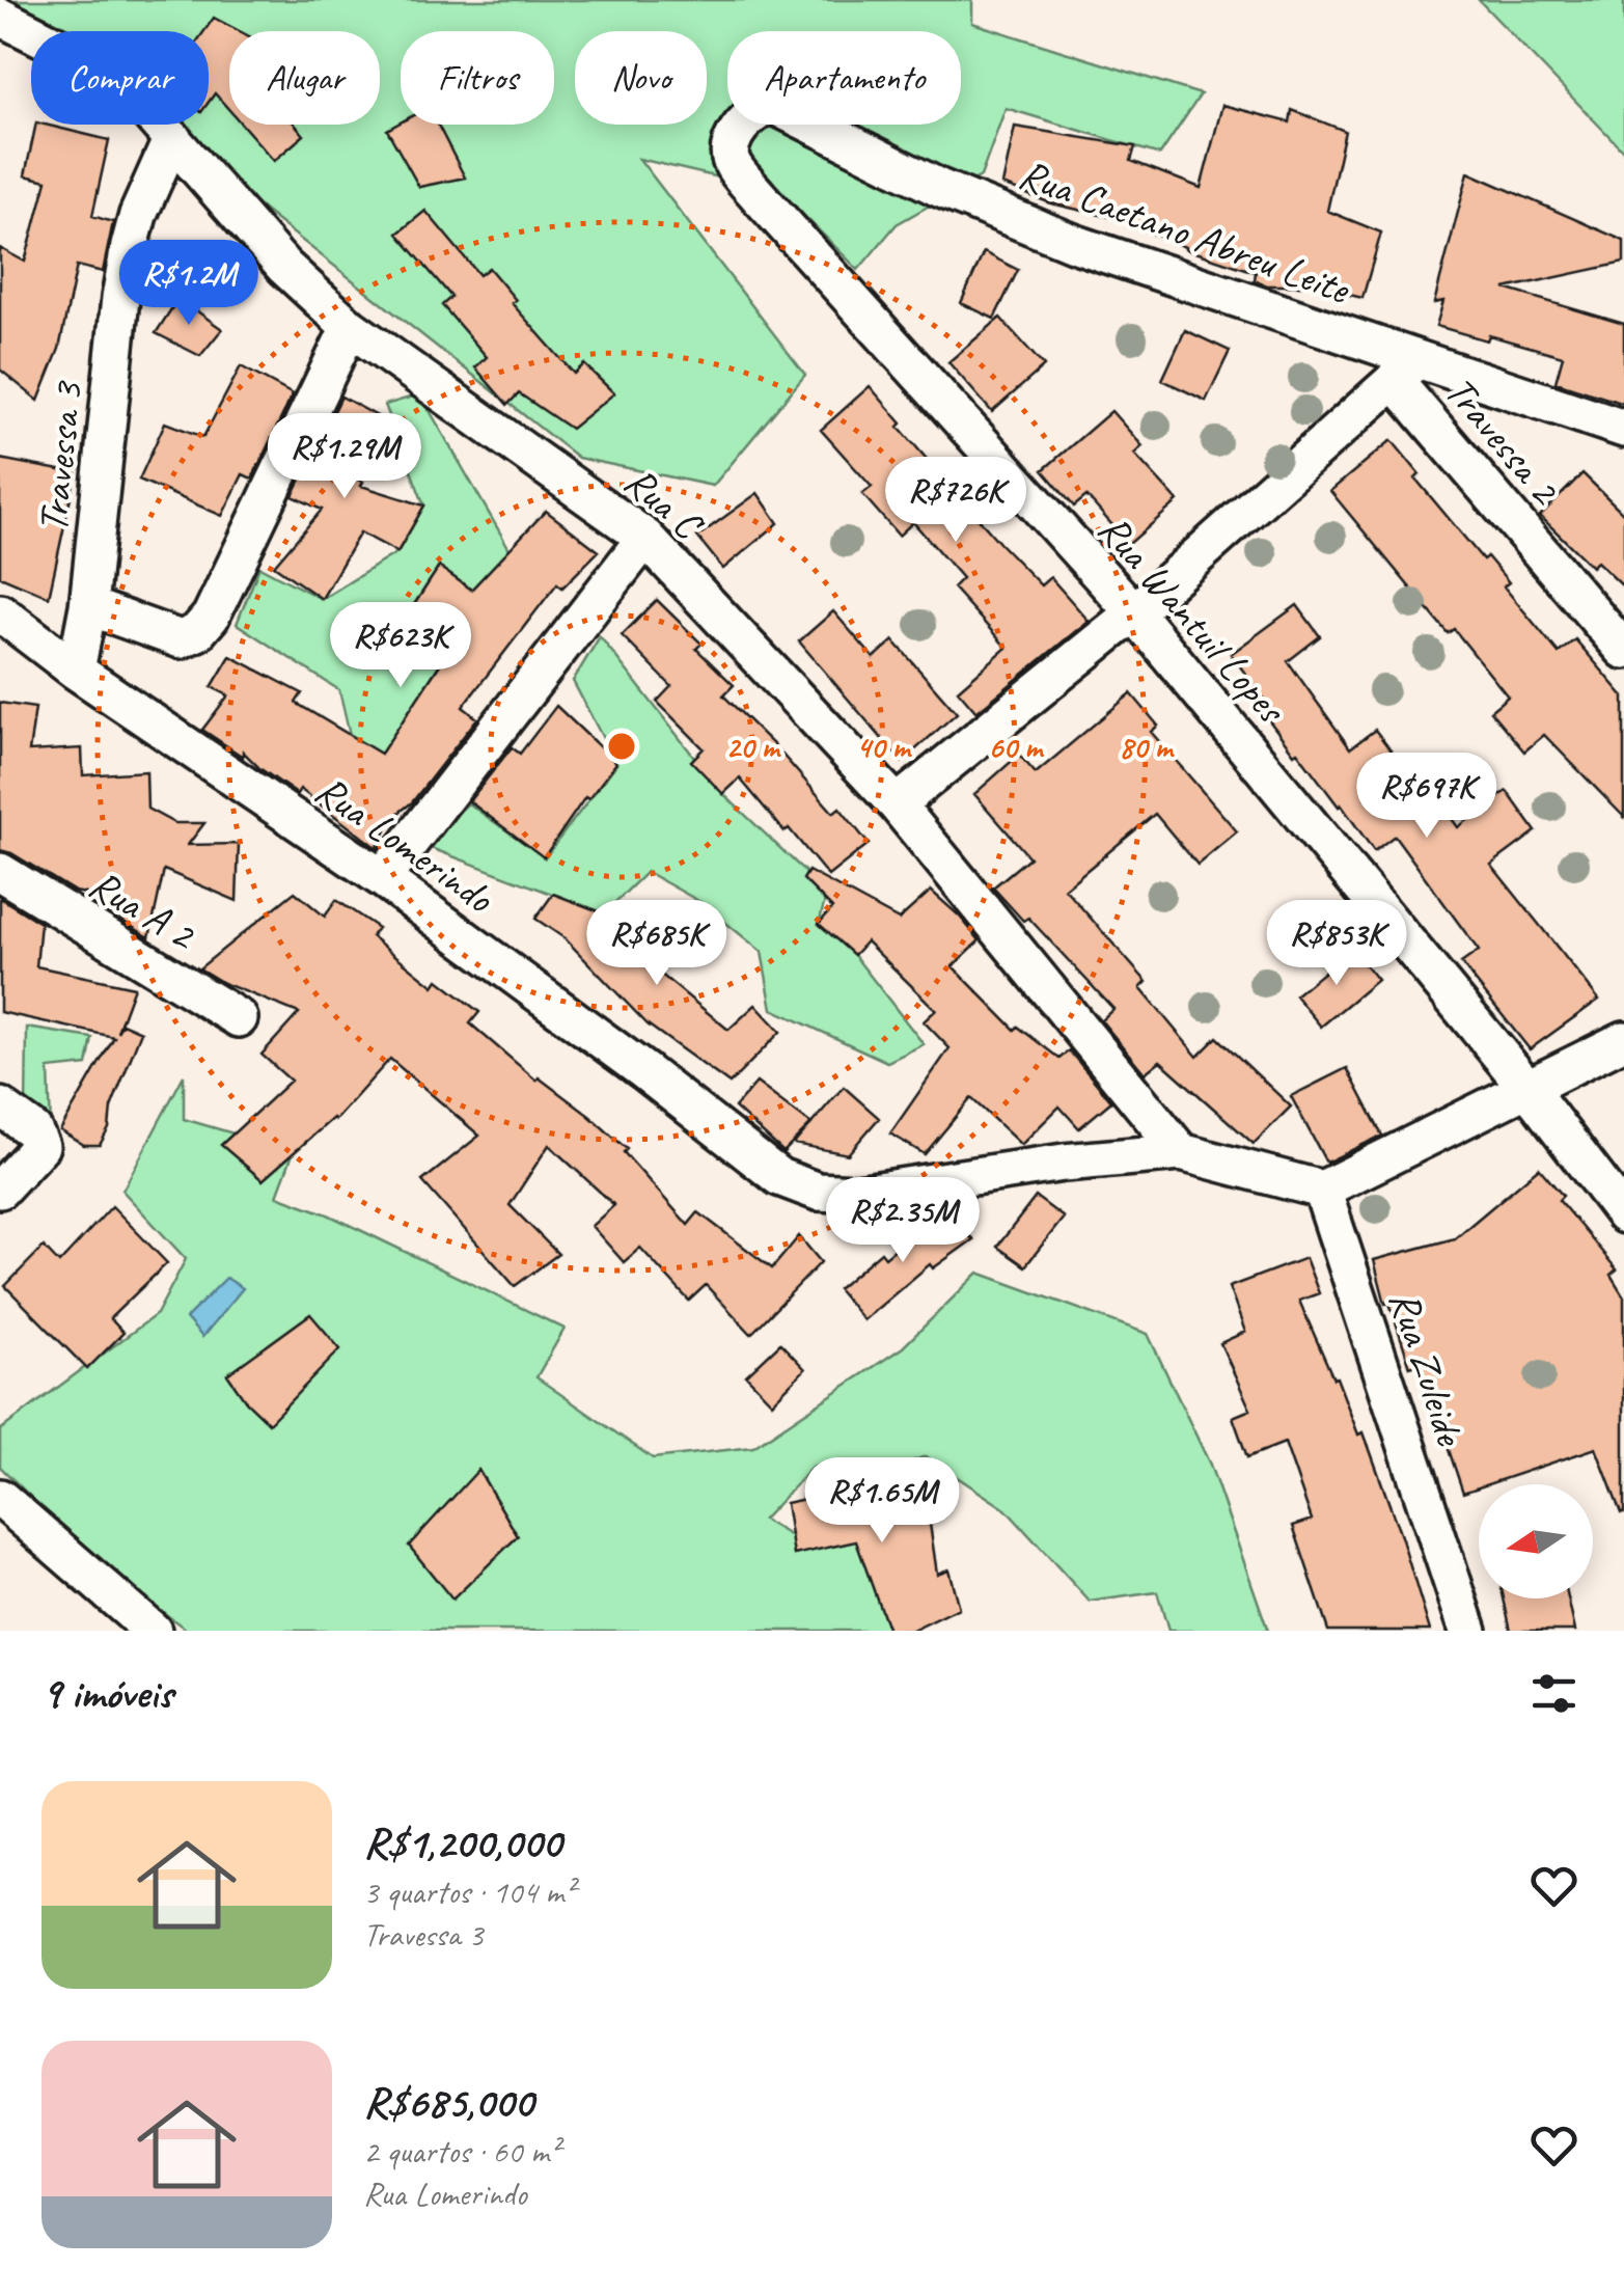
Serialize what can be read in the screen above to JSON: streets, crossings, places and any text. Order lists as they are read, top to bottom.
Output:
{
  "streets": {
    "street": [
      "Rua Caetano Abreu Leite",
      "Travessa 2",
      "Travessa 3",
      "Rua C",
      "Rua Wantuil Lopes",
      "Rua Lomerindo",
      "Rua A 2",
      "Rua Zuleide"
    ]
  },
  "crossings": [
    ["Rua Caetano Abreu Leite", "Travessa 2"],
    ["Rua Caetano Abreu Leite", "Rua Wantuil Lopes"],
    ["Travessa 3", "Rua C"],
    ["Travessa 3", "Rua Lomerindo"],
    ["Rua C", "Rua Lomerindo"],
    ["Rua Lomerindo", "Rua Zuleide"]
  ],
  "north": "left",
  "page": {
    "chip": [
      "Comprar",
      "Alugar",
      "Filtros",
      "Novo",
      "Apartamento"
    ],
    "price": [
      "R$1.2M",
      "R$1.29M",
      "R$726K",
      "R$623K",
      "R$697K",
      "R$685K",
      "R$853K",
      "R$2.35M",
      "R$1.65M"
    ],
    "heading": "9 imóveis",
    "list": [
      {
        "name": "R$1,200,000",
        "note": "3 quartos · 104 m² · Travessa 3"
      },
      {
        "name": "R$685,000",
        "note": "2 quartos · 60 m² · Rua Lomerindo"
      }
    ]
  },
  "rings": [
    "20 m",
    "40 m",
    "60 m",
    "80 m"
  ]
}
